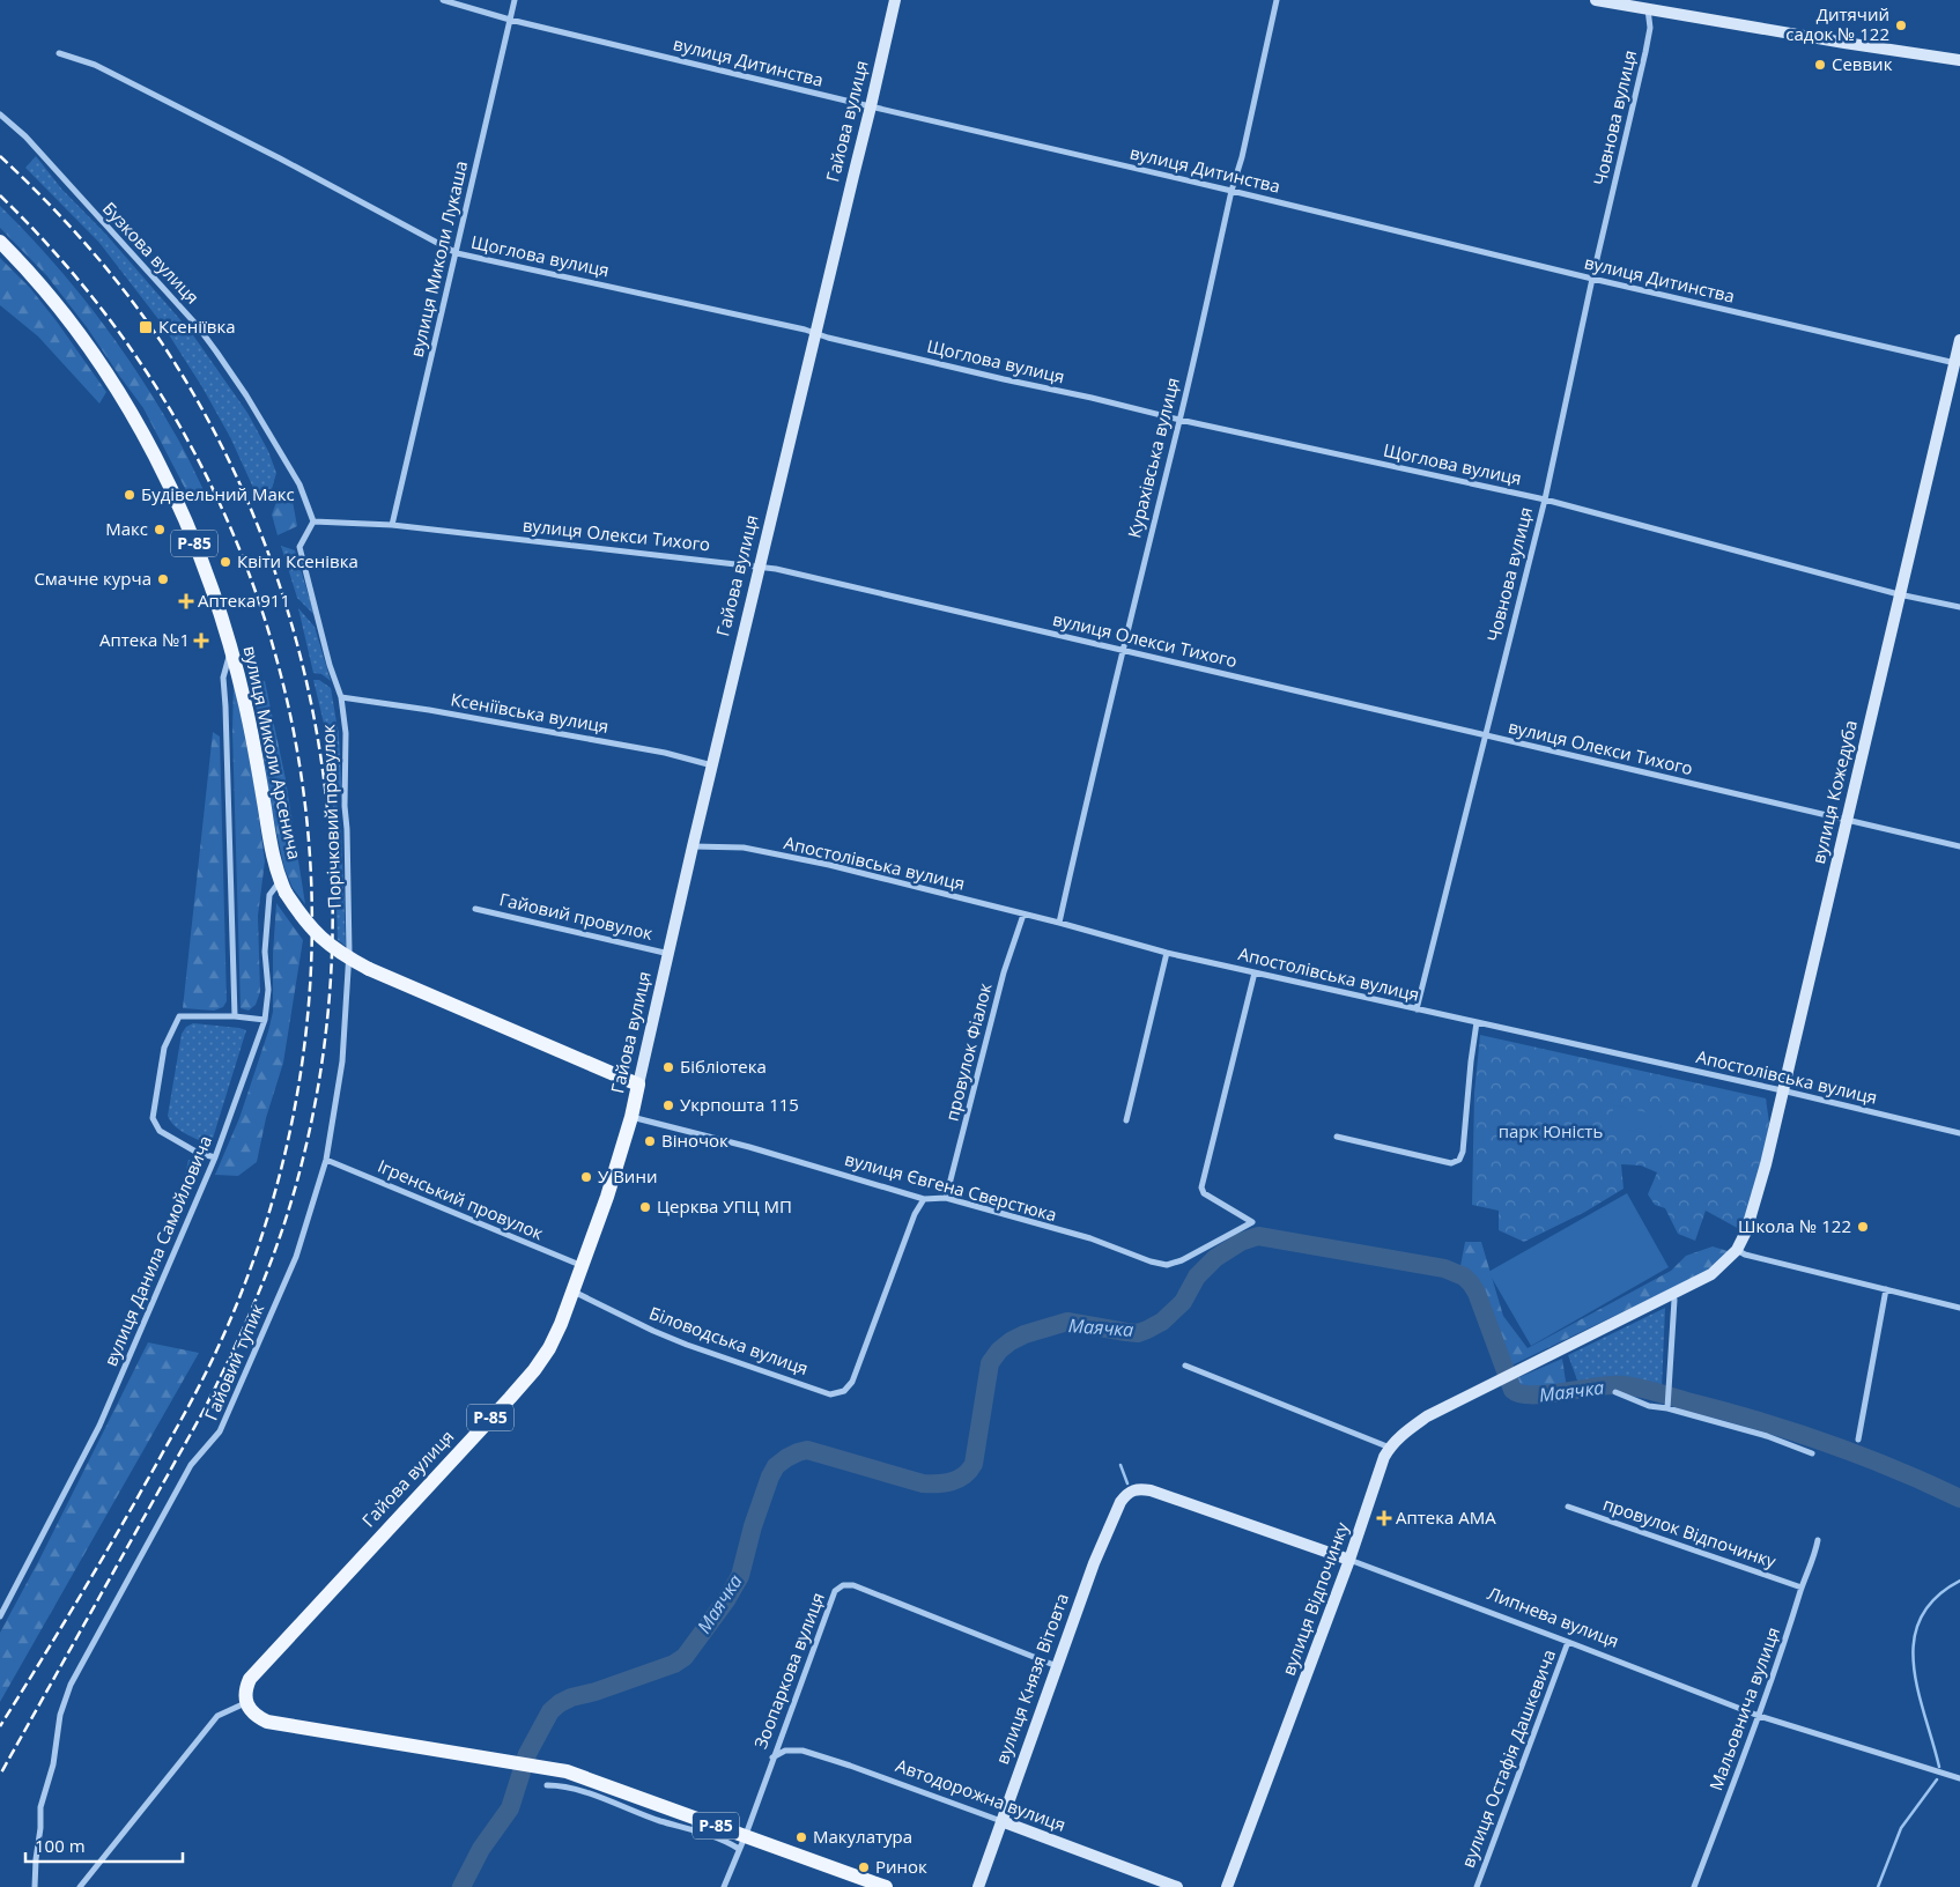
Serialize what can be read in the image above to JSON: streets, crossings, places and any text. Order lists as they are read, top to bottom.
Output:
{
  "streets": {
    "main road": ["Гайова вулиця", "Р-85", "вулиця Миколи Арсенича"],
    "street": [
      "вулиця Дитинства",
      "Човнова вулиця",
      "Бузкова вулиця",
      "Щоглова вулиця",
      "вулиця Миколи Лукаша",
      "Курахівська вулиця",
      "вулиця Олекси Тихого",
      "Ксеніївська вулиця",
      "вулиця Кожедуба",
      "Порічковий провулок",
      "Апостолівська вулиця",
      "Гайовий провулок",
      "провулок Фіалок",
      "вулиця Євгена Сверстюка",
      "Ігренський провулок",
      "вулиця Данила Самойловича",
      "Біловодська вулиця",
      "Гайовий тупик",
      "провулок Відпочинку",
      "вулиця Відпочинку",
      "Липнева вулиця",
      "Зоопаркова вулиця",
      "вулиця Князя Вітовта",
      "Мальовнича вулиця",
      "вулиця Остафія Дашкевича",
      "Автодорожна вулиця"
    ]
  },
  "crossings": [
    ["вулиця Дитинства", "Човнова вулиця"],
    ["вулиця Дитинства", "Гайова вулиця"],
    ["вулиця Дитинства", "вулиця Миколи Лукаша"],
    ["вулиця Дитинства", "Курахівська вулиця"],
    ["вулиця Дитинства", "вулиця Кожедуба"],
    ["Човнова вулиця", "Щоглова вулиця"],
    ["Човнова вулиця", "вулиця Олекси Тихого"],
    ["Човнова вулиця", "Апостолівська вулиця"],
    ["Гайова вулиця", "Щоглова вулиця"],
    ["Гайова вулиця", "вулиця Олекси Тихого"],
    ["Гайова вулиця", "Р-85"],
    ["Гайова вулиця", "Ксеніївська вулиця"],
    ["Гайова вулиця", "вулиця Миколи Арсенича"],
    ["Гайова вулиця", "Апостолівська вулиця"],
    ["Гайова вулиця", "Гайовий провулок"],
    ["Гайова вулиця", "вулиця Євгена Сверстюка"],
    ["Гайова вулиця", "Ігренський провулок"],
    ["Гайова вулиця", "Біловодська вулиця"],
    ["Бузкова вулиця", "вулиця Олекси Тихого"],
    ["Бузкова вулиця", "Порічковий провулок"],
    ["Щоглова вулиця", "вулиця Миколи Лукаша"],
    ["Щоглова вулиця", "Курахівська вулиця"],
    ["Щоглова вулиця", "вулиця Кожедуба"],
    ["вулиця Миколи Лукаша", "вулиця Олекси Тихого"],
    ["Курахівська вулиця", "вулиця Олекси Тихого"],
    ["Курахівська вулиця", "Апостолівська вулиця"],
    ["вулиця Олекси Тихого", "вулиця Кожедуба"],
    ["вулиця Олекси Тихого", "Порічковий провулок"],
    ["Р-85", "Зоопаркова вулиця"],
    ["Ксеніївська вулиця", "Порічковий провулок"],
    ["вулиця Миколи Арсенича", "вулиця Данила Самойловича"],
    ["вулиця Кожедуба", "Апостолівська вулиця"],
    ["Порічковий провулок", "Гайовий тупик"],
    ["Апостолівська вулиця", "провулок Фіалок"],
    ["Апостолівська вулиця", "вулиця Євгена Сверстюка"],
    ["провулок Фіалок", "вулиця Євгена Сверстюка"],
    ["вулиця Євгена Сверстюка", "Біловодська вулиця"],
    ["Ігренський провулок", "Гайовий тупик"],
    ["провулок Відпочинку", "Мальовнича вулиця"],
    ["вулиця Відпочинку", "Липнева вулиця"],
    ["Липнева вулиця", "вулиця Князя Вітовта"],
    ["Липнева вулиця", "Мальовнича вулиця"],
    ["Липнева вулиця", "вулиця Остафія Дашкевича"],
    ["Зоопаркова вулиця", "вулиця Князя Вітовта"],
    ["Зоопаркова вулиця", "Автодорожна вулиця"],
    ["вулиця Князя Вітовта", "Автодорожна вулиця"]
  ],
  "water": ["Маячка"],
  "parks": ["парк Юність"],
  "places": {
    "other": [
      "Дитячий садок № 122",
      "Севвик",
      "Будівельний Макс",
      "Макс",
      "Квіти Ксенівка",
      "Смачне курча",
      "Бібліотека",
      "Укрпошта 115",
      "Віночок",
      "У Вини",
      "Церква УПЦ МП",
      "Школа № 122",
      "Макулатура",
      "Ринок"
    ],
    "transit": ["Ксеніївка"],
    "health": ["Аптека 911", "Аптека №1", "Аптека АМА"]
  },
  "scale_bar": "100 m"
}
